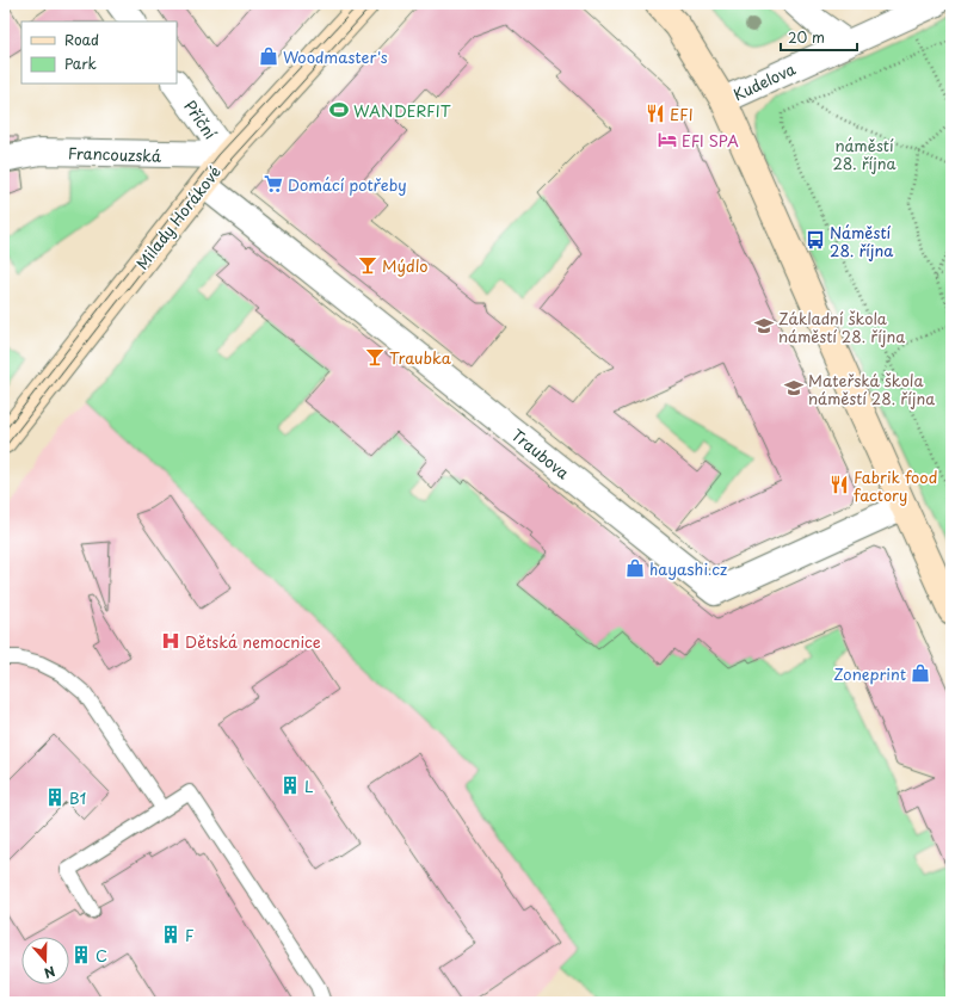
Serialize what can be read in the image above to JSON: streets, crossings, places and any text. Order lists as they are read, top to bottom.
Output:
{
  "streets": {
    "street": [
      "Kudelova",
      "Příční",
      "Francouzská",
      "Milady Horákové",
      "Traubova"
    ]
  },
  "crossings": [
    ["Příční", "Francouzská"],
    ["Příční", "Milady Horákové"],
    ["Francouzská", "Milady Horákové"],
    ["Milady Horákové", "Traubova"]
  ],
  "parks": ["náměstí 28. října"],
  "places": {
    "shop": ["Woodmaster's", "hayashi.cz", "Zoneprint"],
    "sports": ["WANDERFIT"],
    "restaurant": ["EFI", "Fabrik food factory"],
    "hotel": ["EFI SPA"],
    "supermarket": ["Domácí potřeby"],
    "bus stop": ["Náměstí 28. října"],
    "bar": ["Mýdlo", "Traubka"],
    "school or university": ["Základní škola náměstí 28. října", "Mateřská škola náměstí 28. října"],
    "hospital": ["Dětská nemocnice"],
    "building": [
      "L",
      "B1",
      "F",
      "C"
    ]
  },
  "legend": ["Road", "Park"],
  "scale_bar": "20 m",
  "north": "bottom"
}
